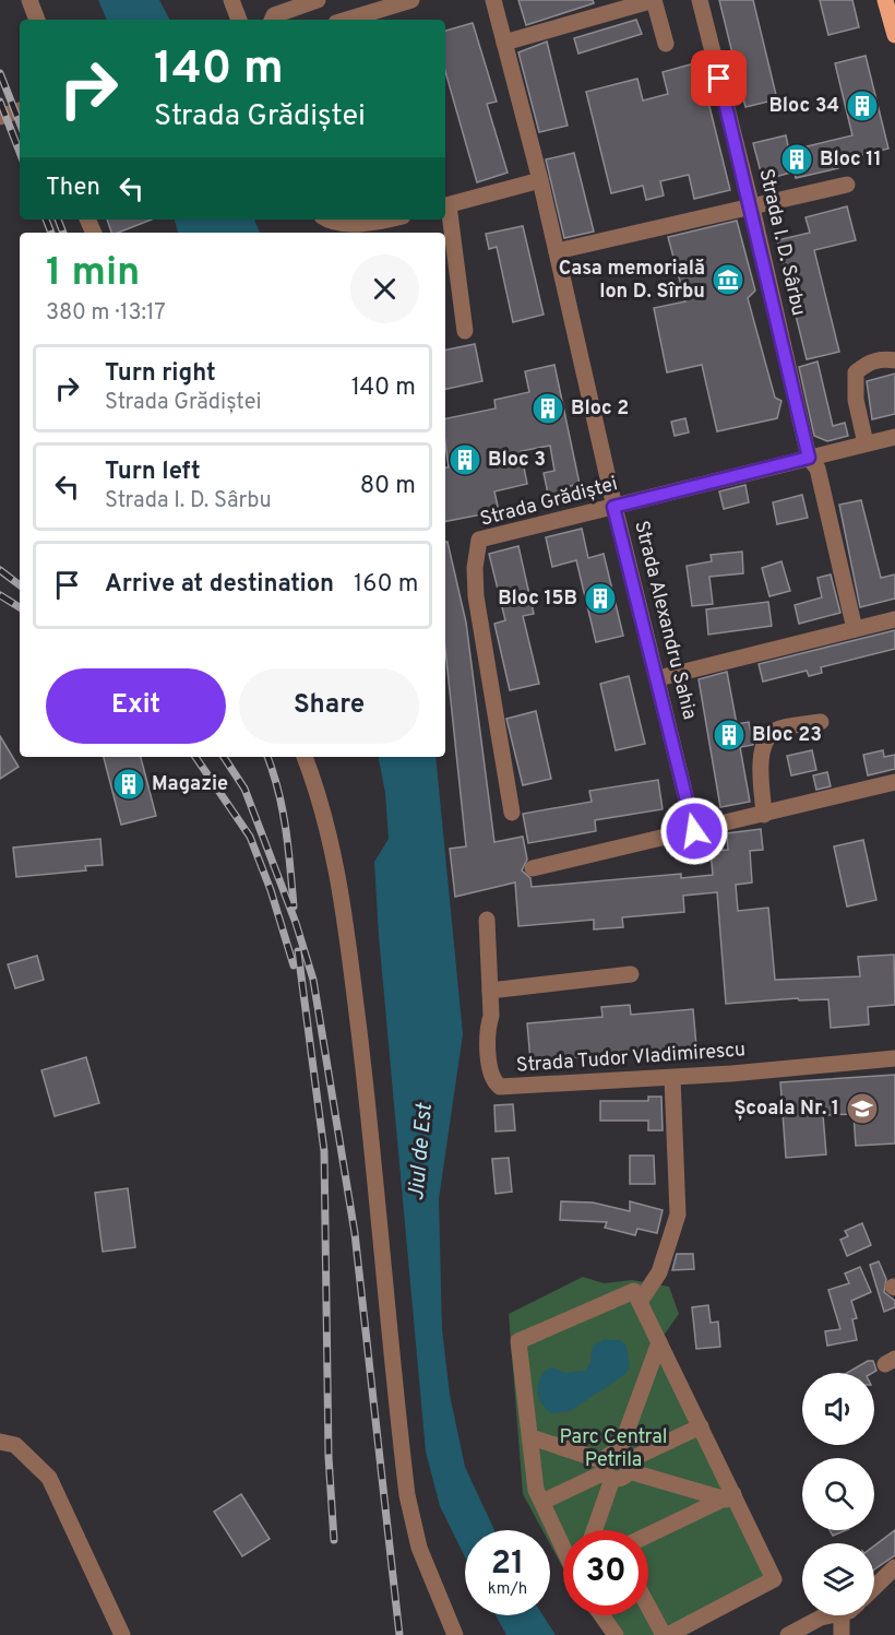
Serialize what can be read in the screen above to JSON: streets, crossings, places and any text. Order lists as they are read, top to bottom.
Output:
{
  "streets": {
    "street": [
      "Strada I. D. Sârbu",
      "Strada Grădiștei",
      "Strada Alexandru Sahia",
      "Strada Tudor Vladimirescu"
    ]
  },
  "crossings": [
    ["Strada I. D. Sârbu", "Strada Grădiștei"],
    ["Strada Grădiștei", "Strada Alexandru Sahia"]
  ],
  "water": ["Jiul de Est"],
  "parks": ["Parc Central Petrila"],
  "places": {
    "building": [
      "Bloc 34",
      "Bloc 11",
      "Bloc 2",
      "Bloc 3",
      "Bloc 15B",
      "Bloc 23",
      "Magazie"
    ],
    "museum": ["Casa memorială Ion D. Sîrbu"],
    "school or university": ["Școala Nr. 1"]
  },
  "page": {
    "turn": ["140 m", "Strada Grădiștei"],
    "then": "Then",
    "heading": ["1 min", "380 m · 13:17"],
    "list": [
      {
        "name": "Turn right",
        "note": "Strada Grădiștei",
        "value": "140 m"
      },
      {
        "name": "Turn left",
        "note": "Strada I. D. Sârbu",
        "value": "80 m"
      },
      {
        "name": "Arrive at destination",
        "value": "160 m"
      }
    ],
    "buttons": ["Exit", "Share"],
    "speed": "21 km/h",
    "limit": "30"
  }
}
